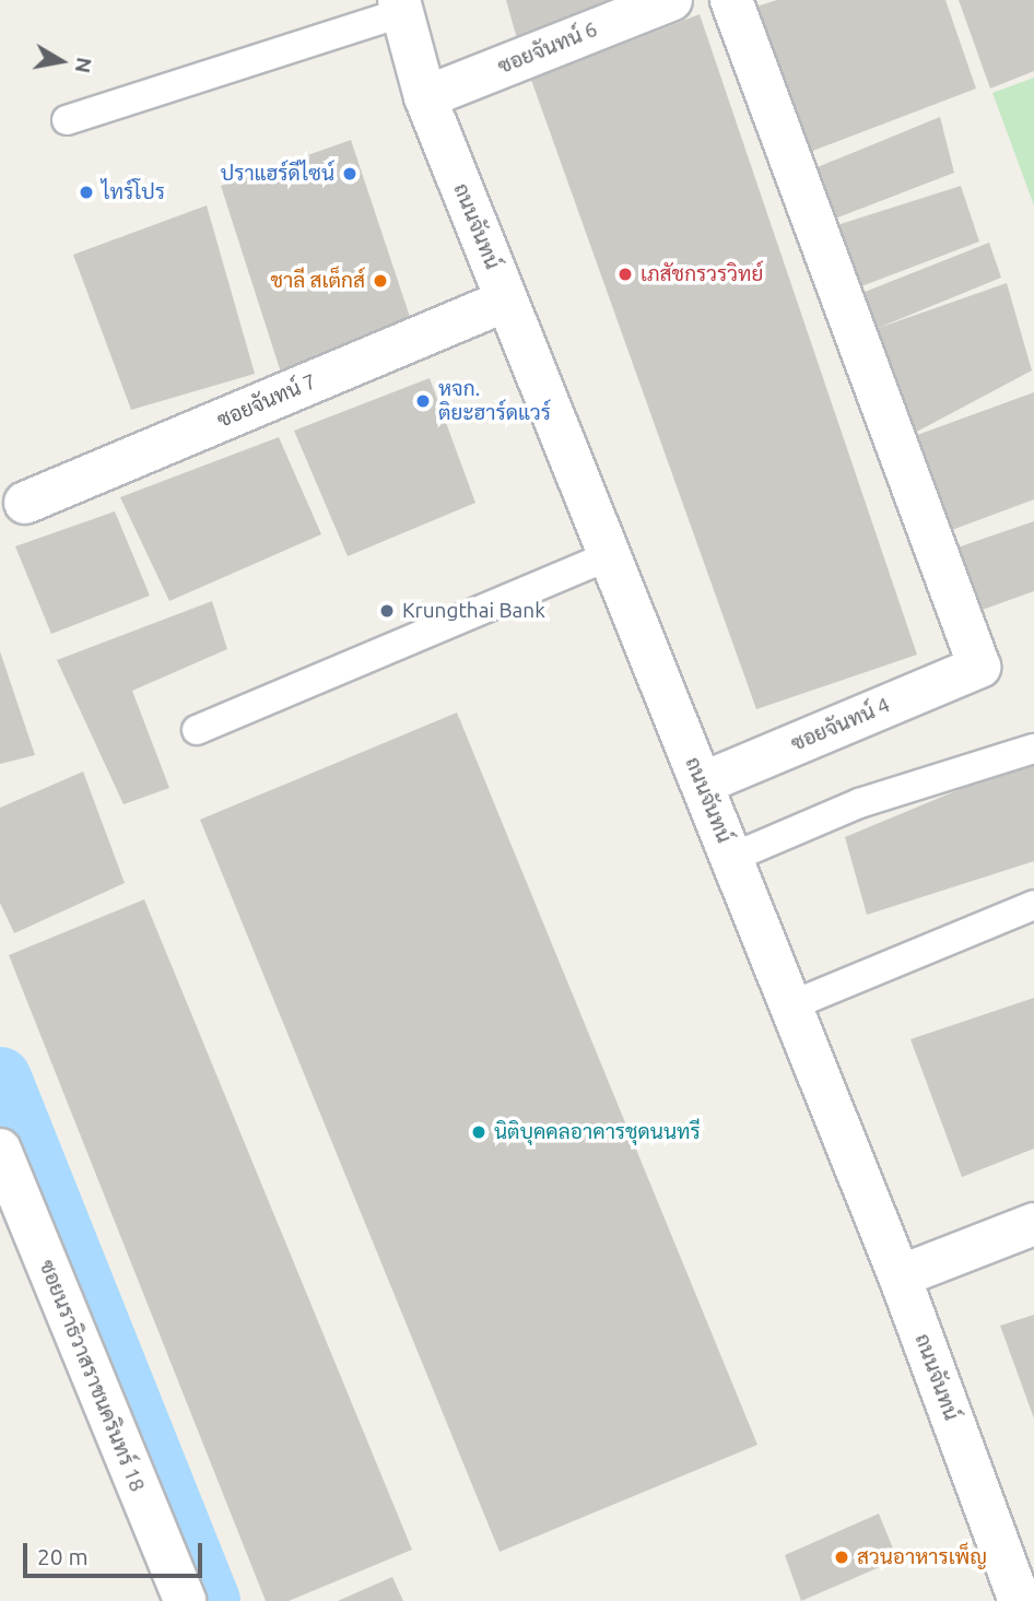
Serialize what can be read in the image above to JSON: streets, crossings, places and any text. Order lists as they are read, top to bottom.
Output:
{
  "streets": {
    "street": [
      "ซอยจันทน์ 6",
      "ถนนจันทน์",
      "ซอยจันทน์ 7",
      "ซอยจันทน์ 4",
      "ซอยนราธิวาสราชนครินทร์ 18"
    ]
  },
  "crossings": [
    ["ซอยจันทน์ 6", "ถนนจันทน์"],
    ["ถนนจันทน์", "ซอยจันทน์ 7"],
    ["ถนนจันทน์", "ซอยจันทน์ 4"]
  ],
  "places": [
    "ปราแฮร์ดีไซน์",
    "ไทร์โปร",
    "เภสัชกรวรวิทย์",
    "ชาลี สเต็กส์",
    "หจก. ติยะฮาร์ดแวร์",
    "Krungthai Bank",
    "นิติบุคคลอาคารชุดนนทรี",
    "สวนอาหารเพ็ญ"
  ],
  "scale_bar": "20 m",
  "north": "right"
}
